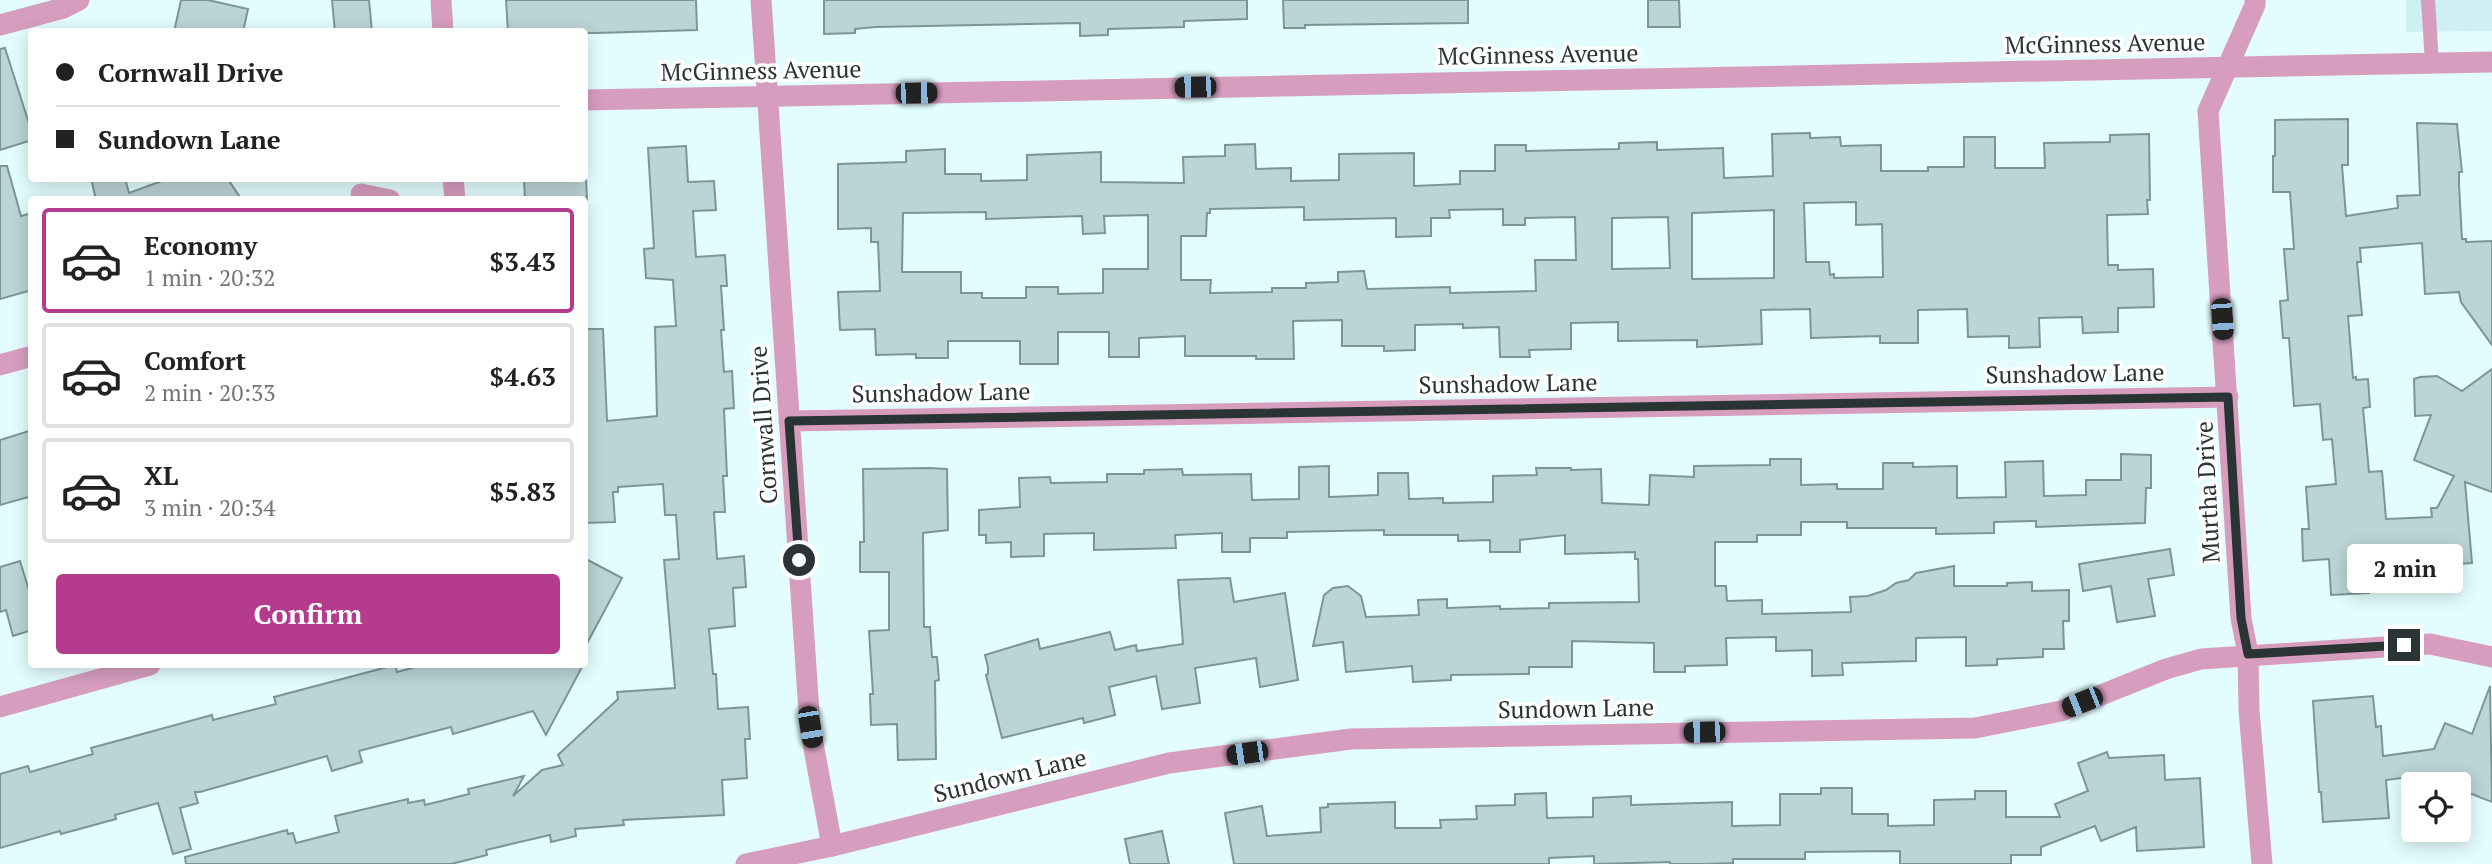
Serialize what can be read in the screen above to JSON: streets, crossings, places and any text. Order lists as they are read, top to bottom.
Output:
{
  "streets": {
    "street": [
      "McGinness Avenue",
      "Sunshadow Lane",
      "Cornwall Drive",
      "Murtha Drive",
      "Sundown Lane"
    ]
  },
  "crossings": [
    ["McGinness Avenue", "Cornwall Drive"],
    ["McGinness Avenue", "Murtha Drive"],
    ["Sunshadow Lane", "Cornwall Drive"],
    ["Sunshadow Lane", "Murtha Drive"],
    ["Cornwall Drive", "Sundown Lane"],
    ["Murtha Drive", "Sundown Lane"]
  ],
  "page": {
    "banner": ["Cornwall Drive", "Sundown Lane"],
    "list": [
      {
        "name": "Economy",
        "note": "1 min · 20:32",
        "value": "$3.43"
      },
      {
        "name": "Comfort",
        "note": "2 min · 20:33",
        "value": "$4.63"
      },
      {
        "name": "XL",
        "note": "3 min · 20:34",
        "value": "$5.83"
      }
    ],
    "bubble": "2 min",
    "buttons": "Confirm"
  }
}
